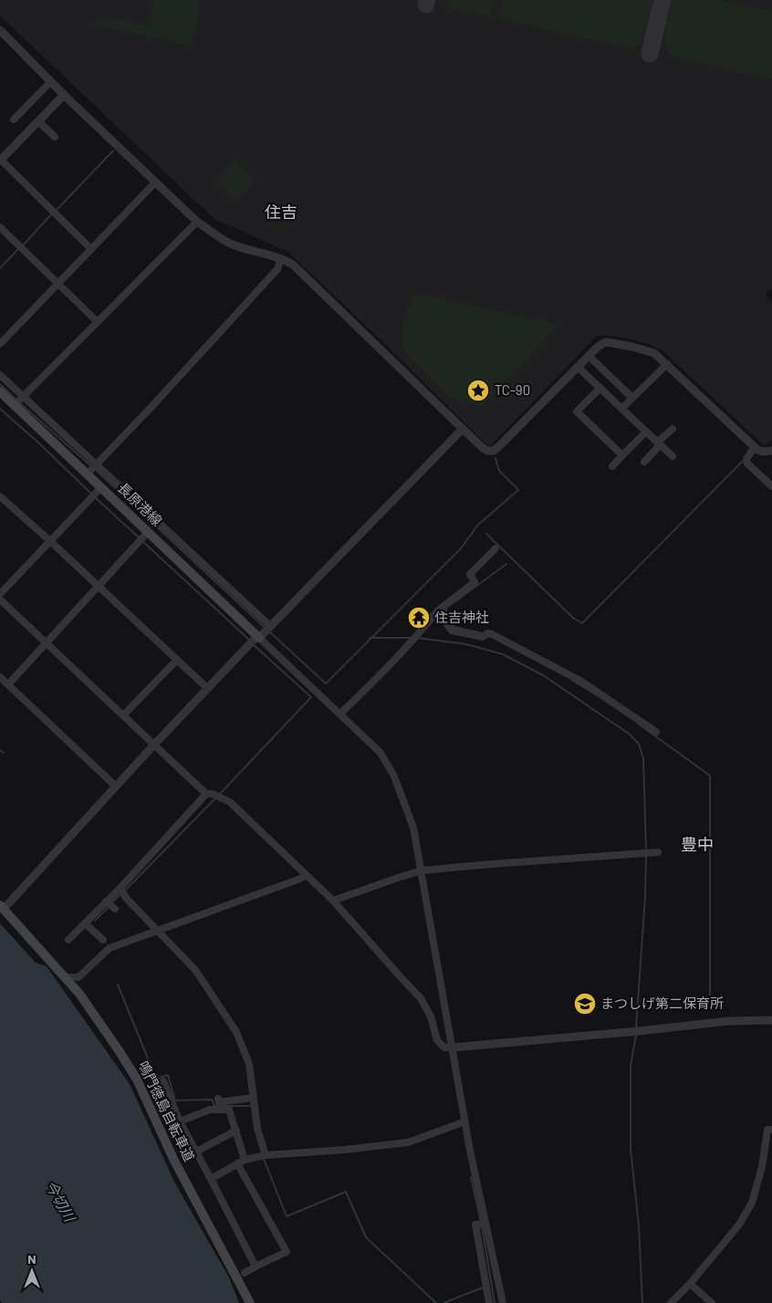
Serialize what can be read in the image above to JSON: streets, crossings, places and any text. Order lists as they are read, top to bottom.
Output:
{
  "streets": {
    "main road": ["長原港線", "鳴門徳島自転車道"]
  },
  "districts": ["住吉", "豊中"],
  "water": ["今切川"],
  "places": {
    "place": ["TC-90"],
    "temple": ["住吉神社"],
    "school or university": ["まつしげ第二保育所"]
  },
  "north": "top"
}
